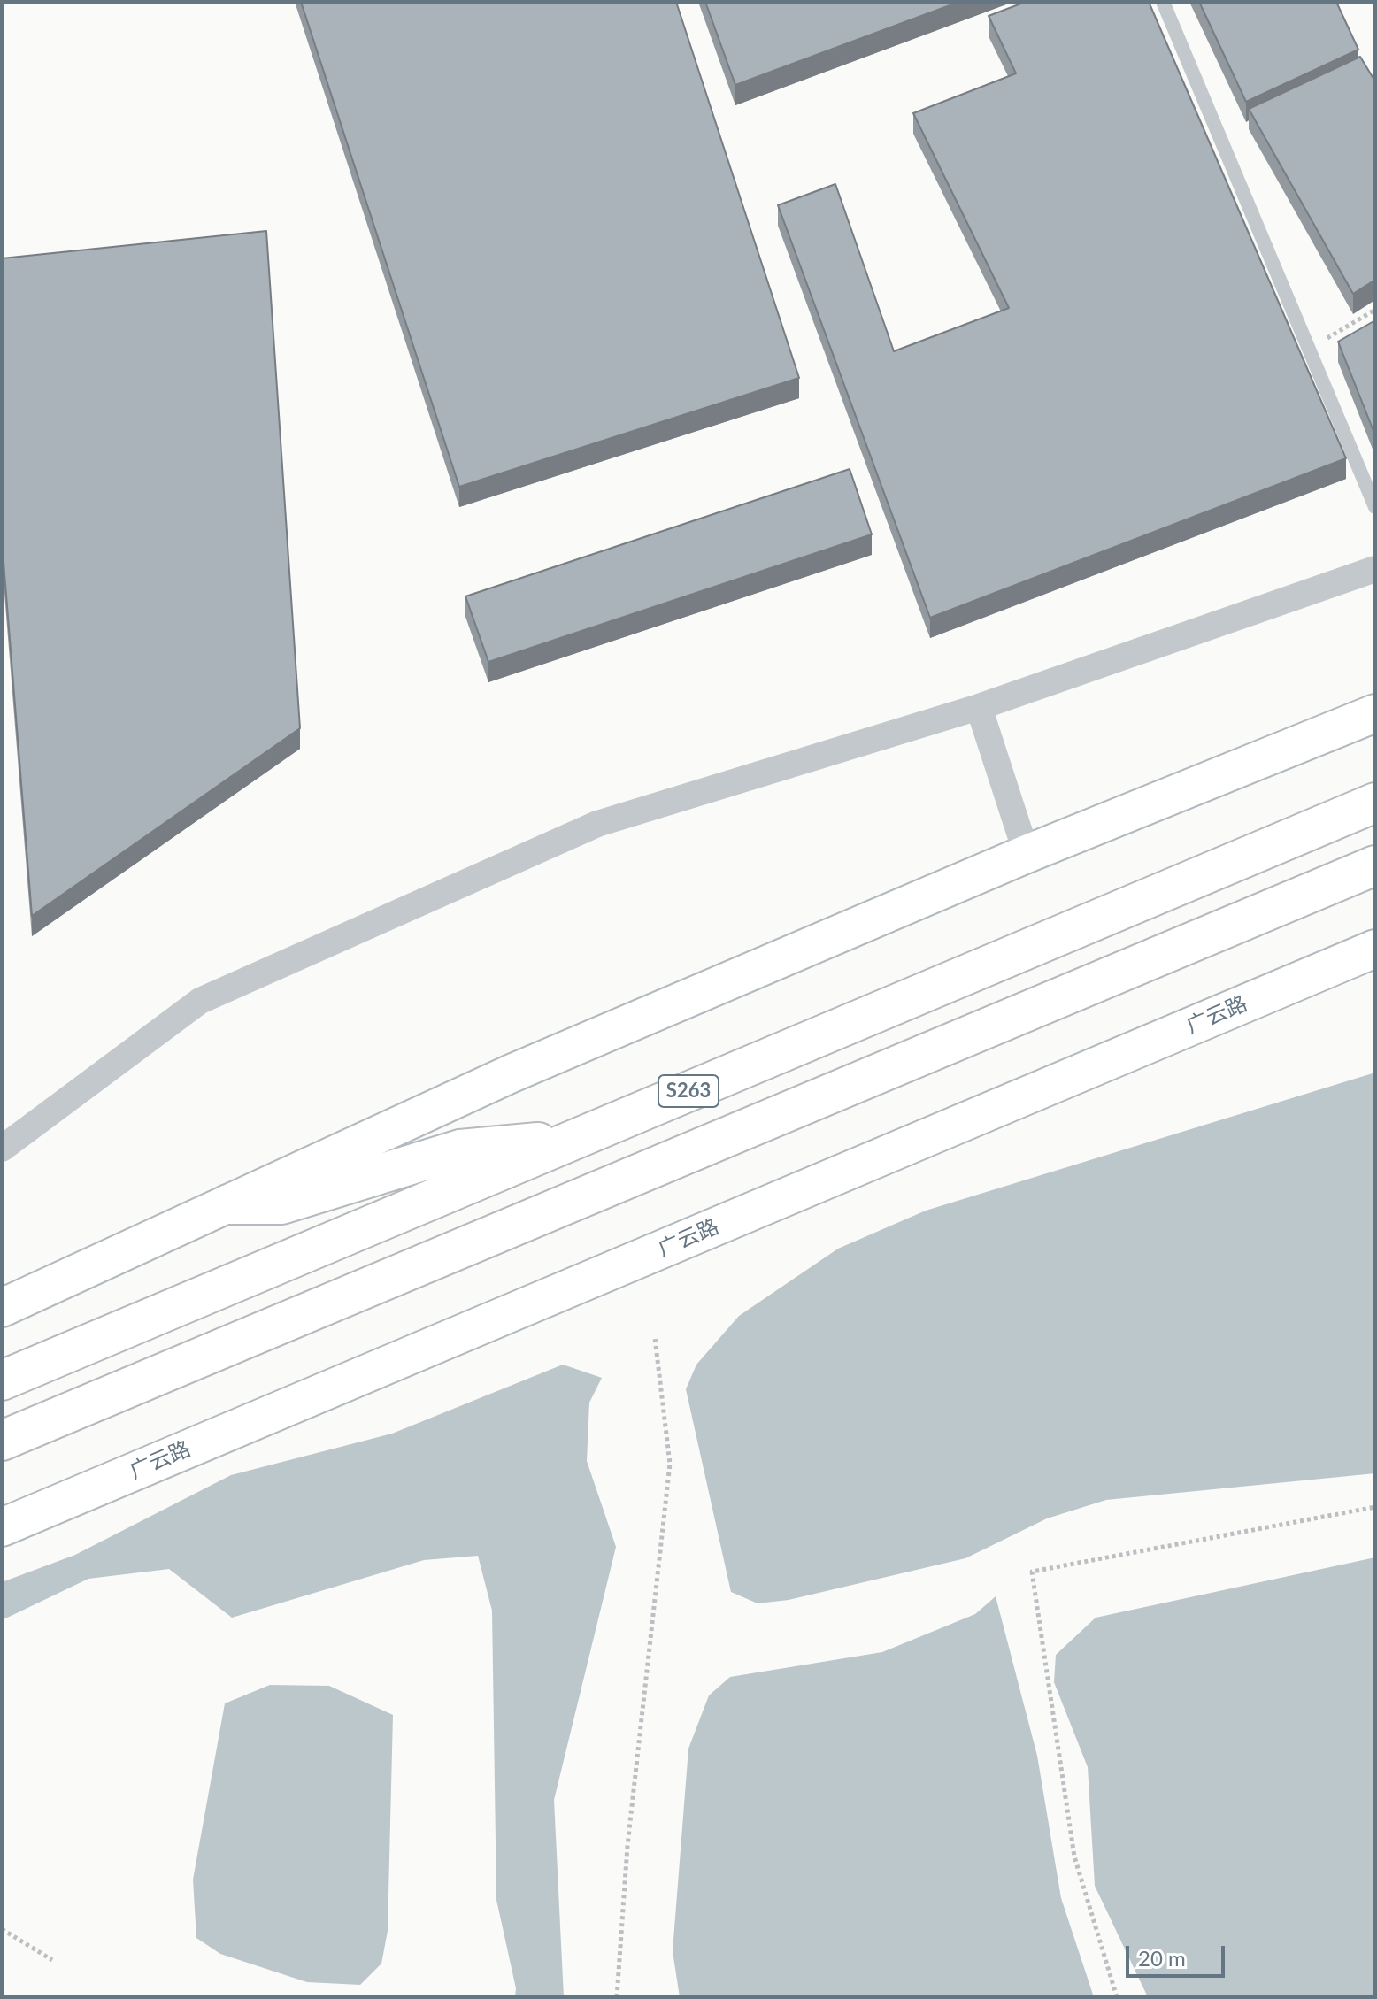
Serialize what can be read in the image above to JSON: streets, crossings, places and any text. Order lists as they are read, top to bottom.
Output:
{
  "streets": {
    "main road": ["广云路", "S263"]
  },
  "scale_bar": "20 m"
}
